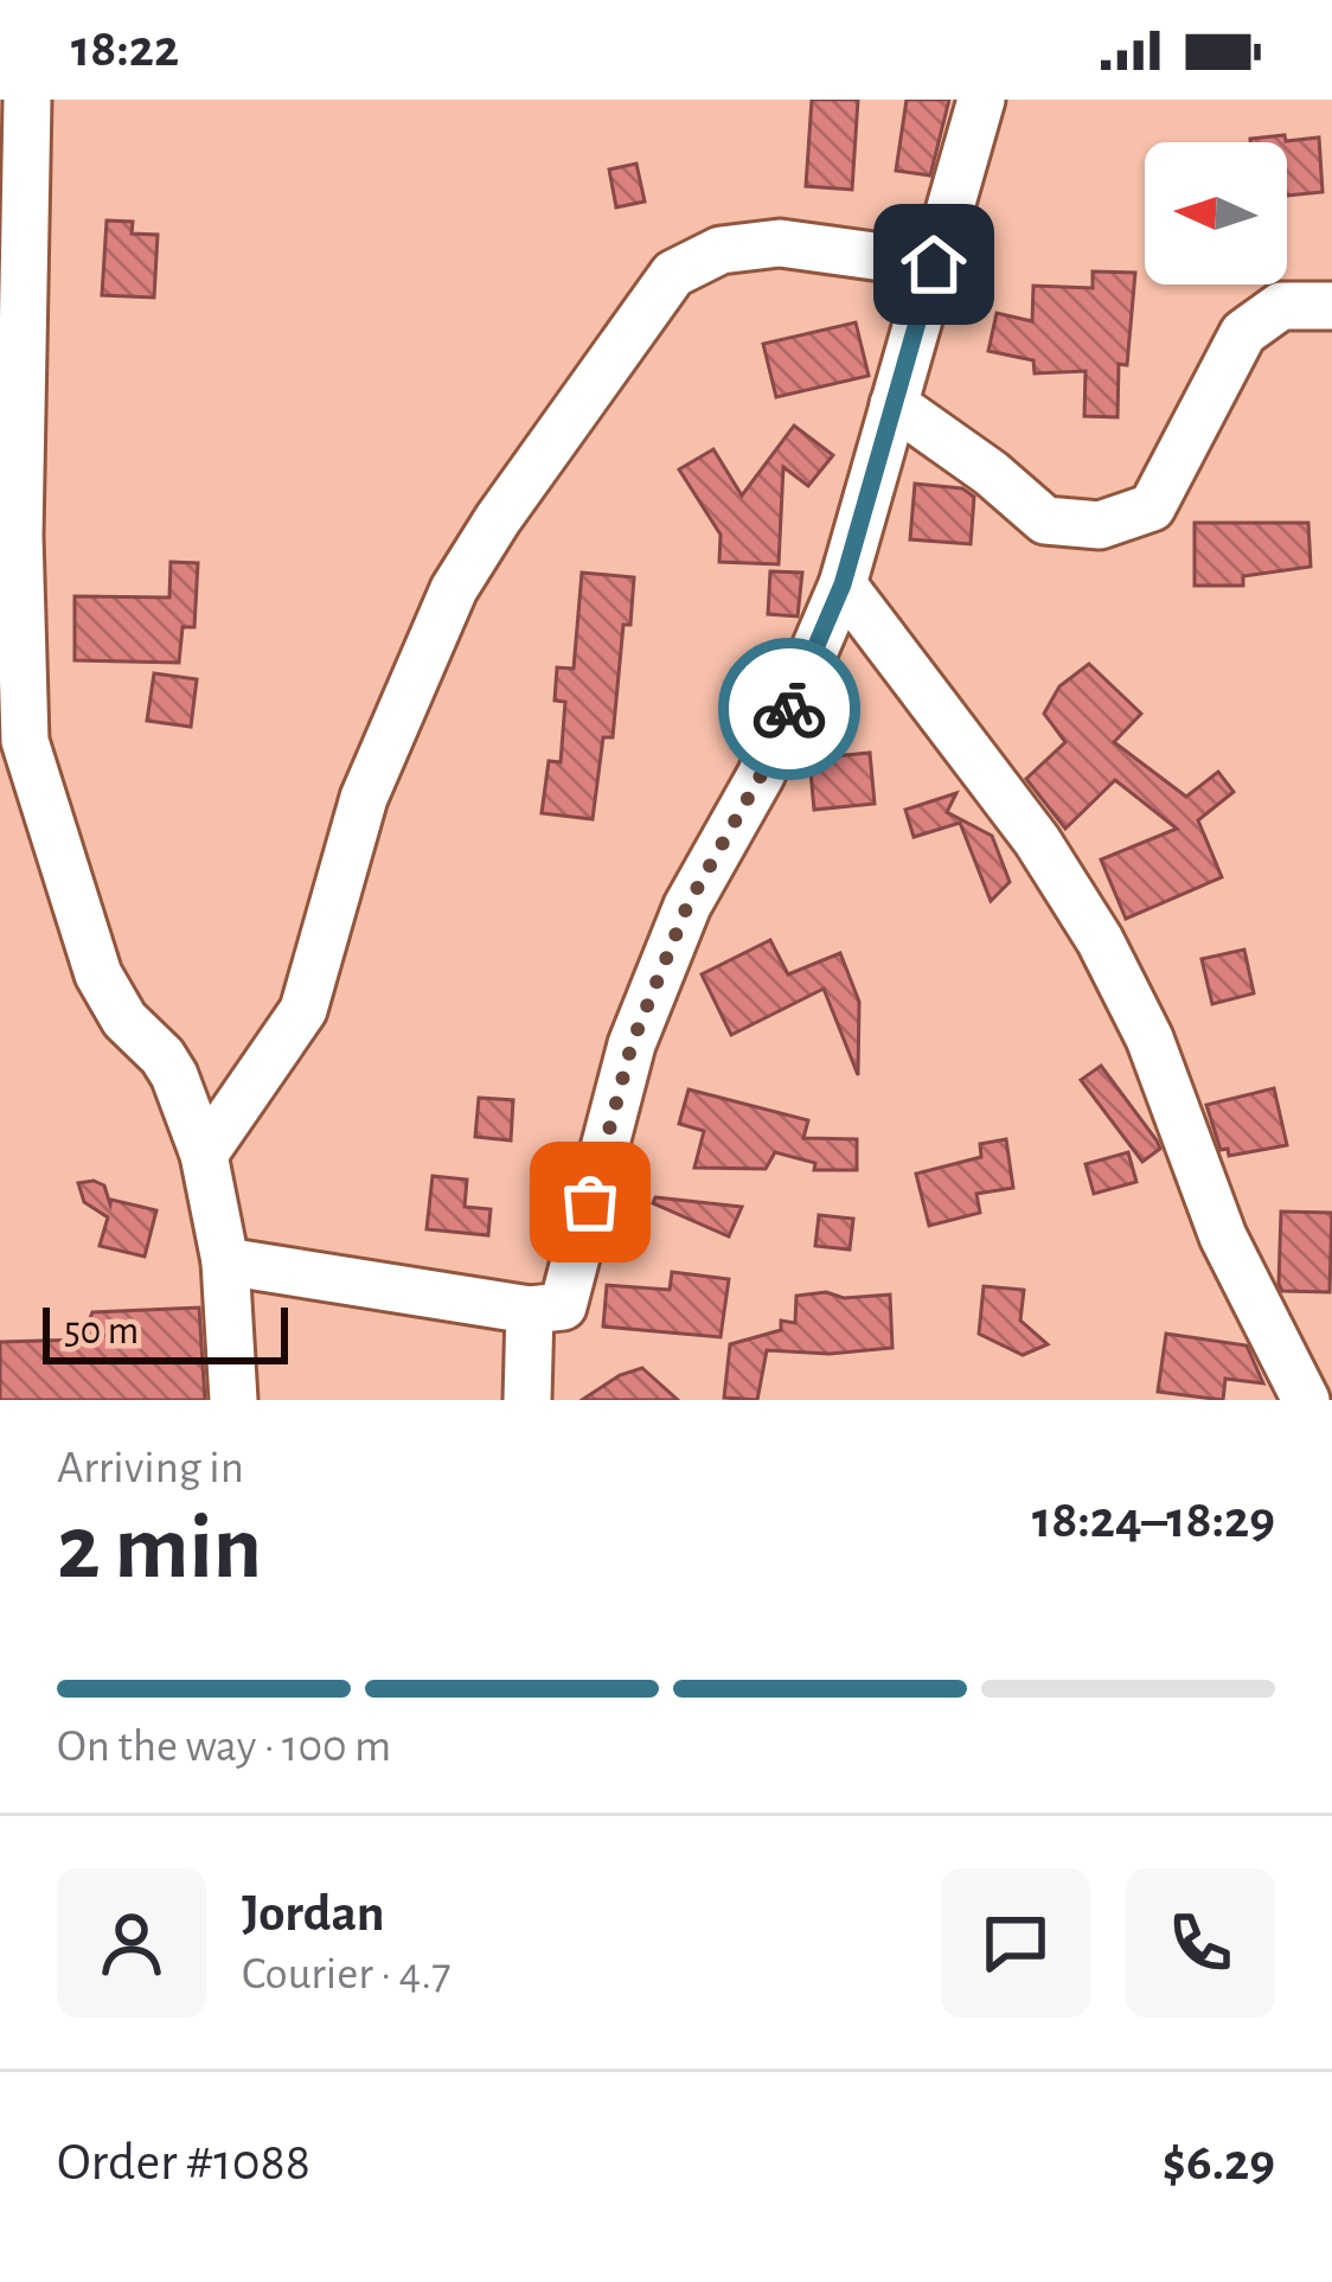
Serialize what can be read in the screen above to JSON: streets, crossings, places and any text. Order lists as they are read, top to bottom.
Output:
{
  "scale_bar": "50 m",
  "north": "left",
  "page": {
    "status": "18:22",
    "scale": "50 m",
    "heading": ["2 min", "Arriving in", "18:24–18:29"],
    "panel": [
      "Jordan",
      "Courier · 4.7",
      "Order #1088",
      "$6.29"
    ],
    "bar": "On the way · 100 m"
  }
}
